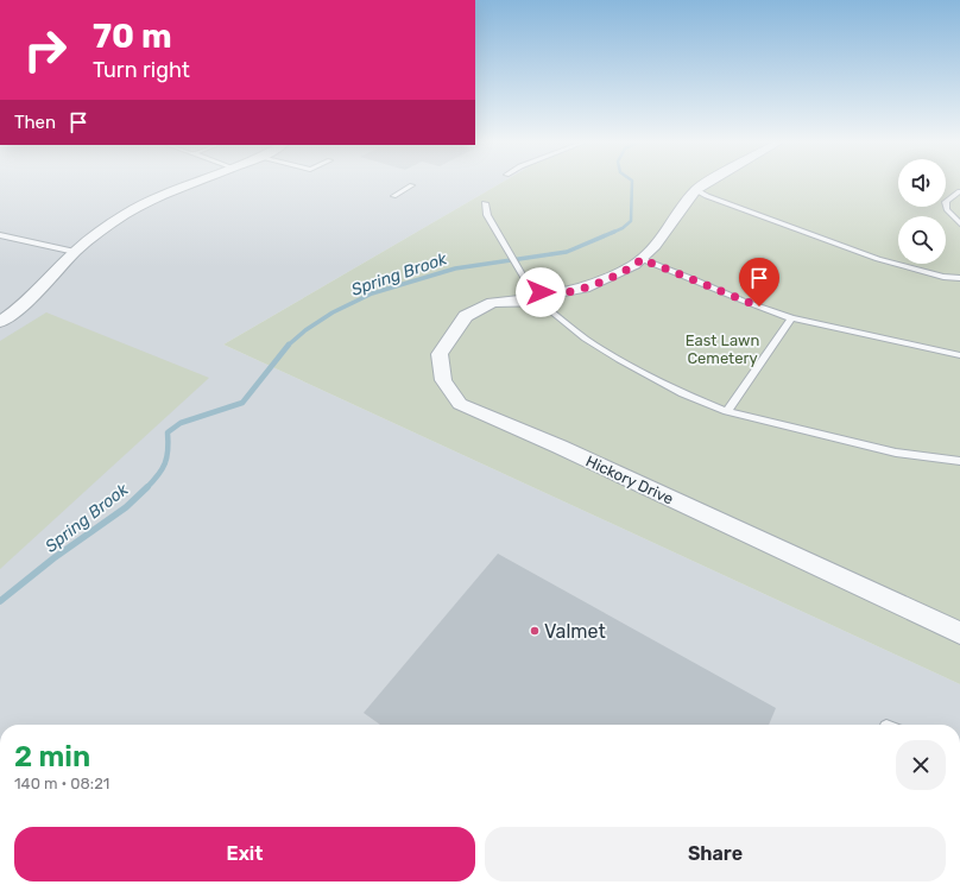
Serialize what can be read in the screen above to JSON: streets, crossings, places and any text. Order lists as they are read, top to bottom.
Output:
{
  "streets": {
    "street": ["Hickory Drive"]
  },
  "water": ["Spring Brook"],
  "parks": ["East Lawn Cemetery"],
  "places": ["Valmet"],
  "page": {
    "turn": ["70 m", "Turn right"],
    "then": "Then",
    "heading": ["2 min", "140 m · 08:21"],
    "buttons": ["Exit", "Share"]
  }
}
